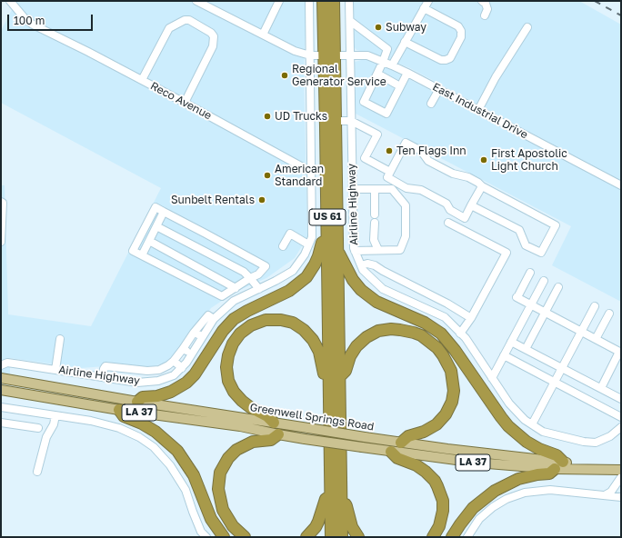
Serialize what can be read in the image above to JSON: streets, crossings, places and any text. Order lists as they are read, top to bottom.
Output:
{
  "streets": {
    "highway": ["Airline Highway", "US 61"],
    "main road": ["LA 37", "Greenwell Springs Road"],
    "street": ["Reco Avenue", "East Industrial Drive"]
  },
  "crossings": [
    ["Reco Avenue", "Airline Highway"],
    ["East Industrial Drive", "Airline Highway"]
  ],
  "places": [
    "Subway",
    "Regional Generator Service",
    "UD Trucks",
    "Ten Flags Inn",
    "First Apostolic Light Church",
    "American Standard",
    "Sunbelt Rentals"
  ],
  "scale_bar": "100 m"
}
